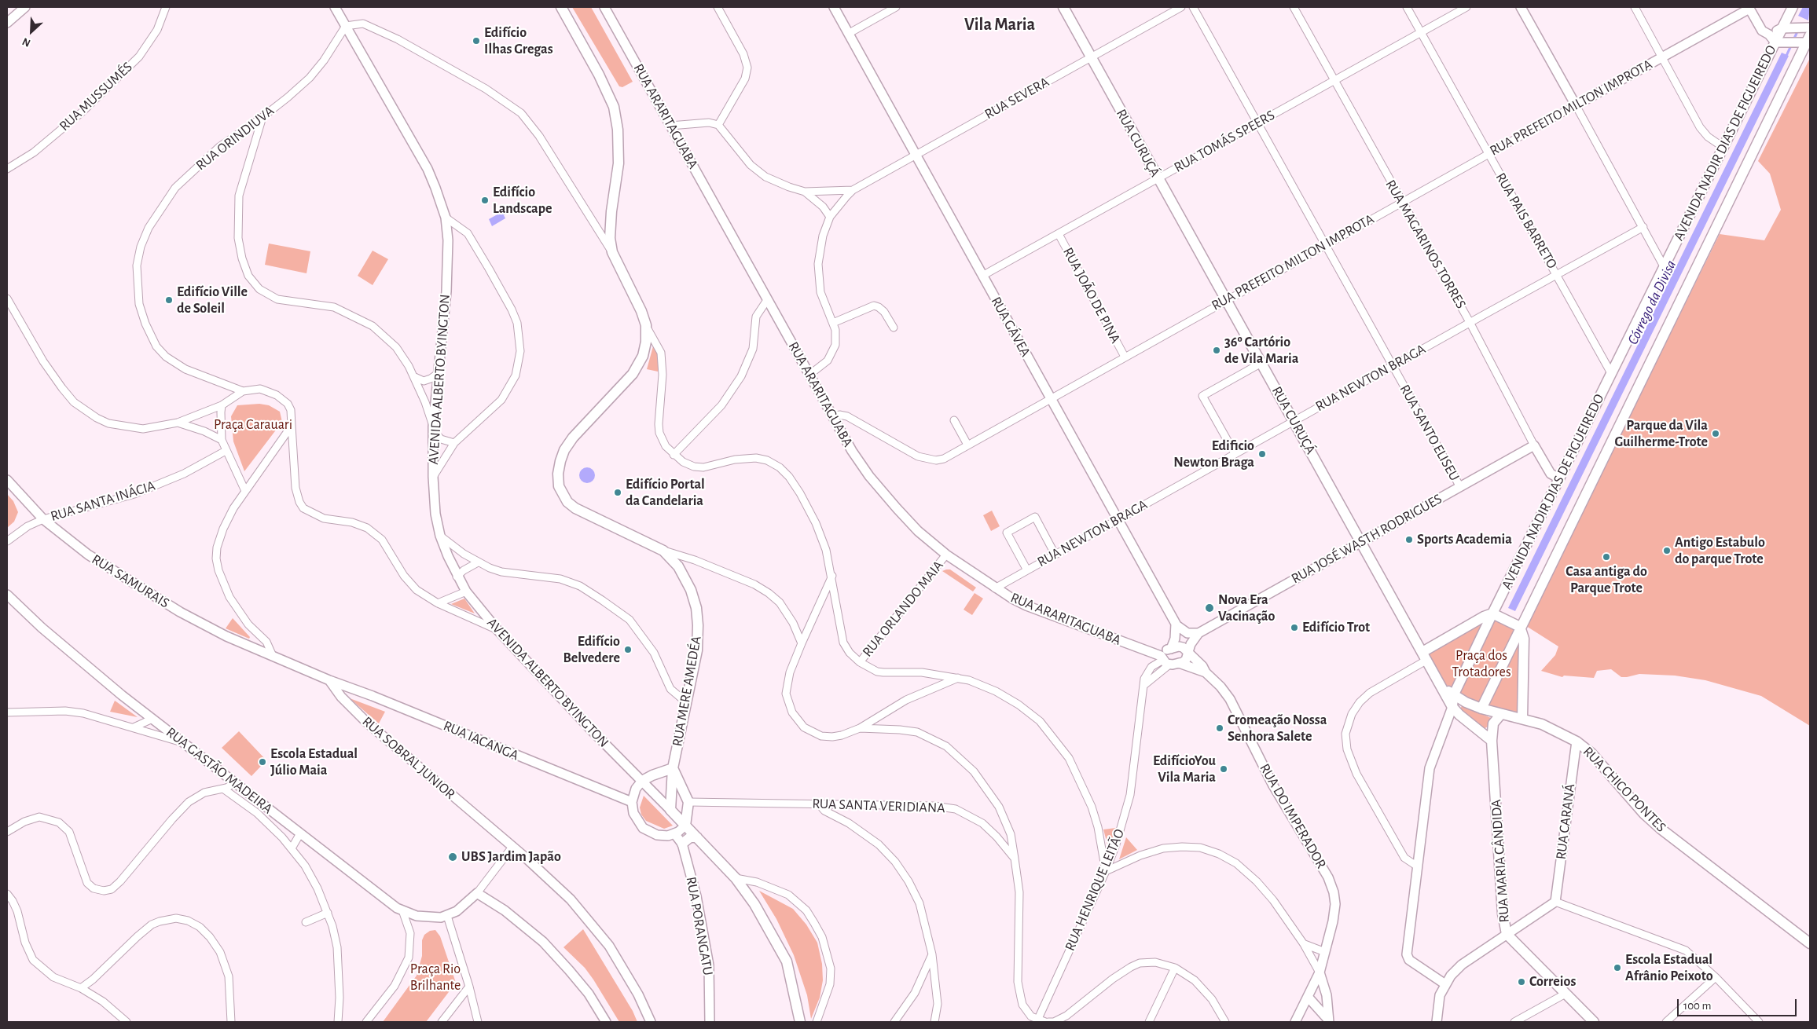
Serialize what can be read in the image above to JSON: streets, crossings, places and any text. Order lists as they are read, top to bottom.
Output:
{
  "streets": {
    "main road": [
      "RUA CURUÇÁ",
      "AVENIDA NADIR DIAS DE FIGUEIREDO",
      "AVENIDA ALBERTO BYINGTON",
      "RUA MERE AMEDÉA",
      "RUA CHICO PONTES",
      "RUA MARIA CÂNDIDA"
    ],
    "street": [
      "RUA MUSSUMÉS",
      "RUA SEVERA",
      "RUA PREFEITO MILTON IMPROTA",
      "RUA ARARITAGUABA",
      "RUA ORINDIUVA",
      "RUA TOMÁS SPEERS",
      "RUA PAIS BARRETO",
      "RUA MAGARINOS TORRES",
      "RUA JOÃO DE PINA",
      "RUA GÁVEA",
      "RUA NEWTON BRAGA",
      "RUA SANTO ELISEU",
      "RUA SANTA INÁCIA",
      "RUA JOSÉ WASTH RODRIGUES",
      "RUA SAMURAIS",
      "RUA ORLANDO MAIA",
      "RUA IACANGA",
      "RUA SOBRAL JUNIOR",
      "RUA GASTÃO MADEIRA",
      "RUA SANTA VERIDIANA",
      "RUA DO IMPERADOR",
      "RUA CARANÁ",
      "RUA HENRIQUE LEITÃO",
      "RUA PORANGATU"
    ]
  },
  "crossings": [
    ["RUA SEVERA", "RUA CURUÇÁ"],
    ["RUA SEVERA", "RUA GÁVEA"],
    ["RUA PREFEITO MILTON IMPROTA", "RUA ARARITAGUABA"],
    ["RUA PREFEITO MILTON IMPROTA", "RUA CURUÇÁ"],
    ["RUA PREFEITO MILTON IMPROTA", "RUA PAIS BARRETO"],
    ["RUA PREFEITO MILTON IMPROTA", "RUA MAGARINOS TORRES"],
    ["RUA PREFEITO MILTON IMPROTA", "RUA JOÃO DE PINA"],
    ["RUA PREFEITO MILTON IMPROTA", "RUA GÁVEA"],
    ["RUA PREFEITO MILTON IMPROTA", "RUA SANTO ELISEU"],
    ["RUA ARARITAGUABA", "RUA NEWTON BRAGA"],
    ["RUA ARARITAGUABA", "RUA ORLANDO MAIA"],
    ["RUA ARARITAGUABA", "RUA HENRIQUE LEITÃO"],
    ["RUA ORINDIUVA", "AVENIDA ALBERTO BYINGTON"],
    ["RUA TOMÁS SPEERS", "RUA CURUÇÁ"],
    ["RUA TOMÁS SPEERS", "RUA PAIS BARRETO"],
    ["RUA TOMÁS SPEERS", "RUA MAGARINOS TORRES"],
    ["RUA TOMÁS SPEERS", "RUA JOÃO DE PINA"],
    ["RUA TOMÁS SPEERS", "RUA GÁVEA"],
    ["RUA TOMÁS SPEERS", "RUA SANTO ELISEU"],
    ["RUA CURUÇÁ", "AVENIDA NADIR DIAS DE FIGUEIREDO"],
    ["RUA CURUÇÁ", "RUA NEWTON BRAGA"],
    ["RUA CURUÇÁ", "RUA JOSÉ WASTH RODRIGUES"],
    ["RUA CURUÇÁ", "RUA CHICO PONTES"],
    ["RUA CURUÇÁ", "RUA MARIA CÂNDIDA"],
    ["AVENIDA NADIR DIAS DE FIGUEIREDO", "RUA PAIS BARRETO"],
    ["AVENIDA NADIR DIAS DE FIGUEIREDO", "RUA MAGARINOS TORRES"],
    ["AVENIDA NADIR DIAS DE FIGUEIREDO", "RUA CHICO PONTES"],
    ["RUA PAIS BARRETO", "RUA NEWTON BRAGA"],
    ["RUA MAGARINOS TORRES", "RUA NEWTON BRAGA"],
    ["RUA MAGARINOS TORRES", "RUA JOSÉ WASTH RODRIGUES"],
    ["RUA GÁVEA", "RUA NEWTON BRAGA"],
    ["RUA NEWTON BRAGA", "RUA SANTO ELISEU"],
    ["AVENIDA ALBERTO BYINGTON", "RUA MERE AMEDÉA"],
    ["RUA SANTO ELISEU", "RUA JOSÉ WASTH RODRIGUES"],
    ["RUA SANTA INÁCIA", "RUA SAMURAIS"],
    ["RUA IACANGA", "RUA SOBRAL JUNIOR"],
    ["RUA CHICO PONTES", "RUA CARANÁ"],
    ["RUA CHICO PONTES", "RUA MARIA CÂNDIDA"],
    ["RUA SANTA VERIDIANA", "RUA HENRIQUE LEITÃO"]
  ],
  "districts": ["Vila Maria"],
  "water": ["Córrego da Divisa"],
  "parks": ["Praça Carauari", "Praça dos Trotadores", "Praça Rio Brilhante"],
  "places": [
    "Edifício Ilhas Gregas",
    "Edifício Landscape",
    "Edifício Ville de Soleil",
    "36º Cartório de Vila Maria",
    "Parque da Vila Guilherme-Trote",
    "Edificio Newton Braga",
    "Edifício Portal da Candelaria",
    "Sports Academia",
    "Antigo Estabulo do parque Trote",
    "Casa antiga do Parque Trote",
    "Nova Era Vacinação",
    "Edifício Trot",
    "Edifício Belvedere",
    "Cromeação Nossa Senhora Salete",
    "Escola Estadual Júlio Maia",
    "EdifícioYou Vila Maria",
    "UBS Jardim Japão",
    "Escola Estadual Afrânio Peixoto",
    "Correios"
  ],
  "scale_bar": "100 m",
  "north": "bottom left"
}
